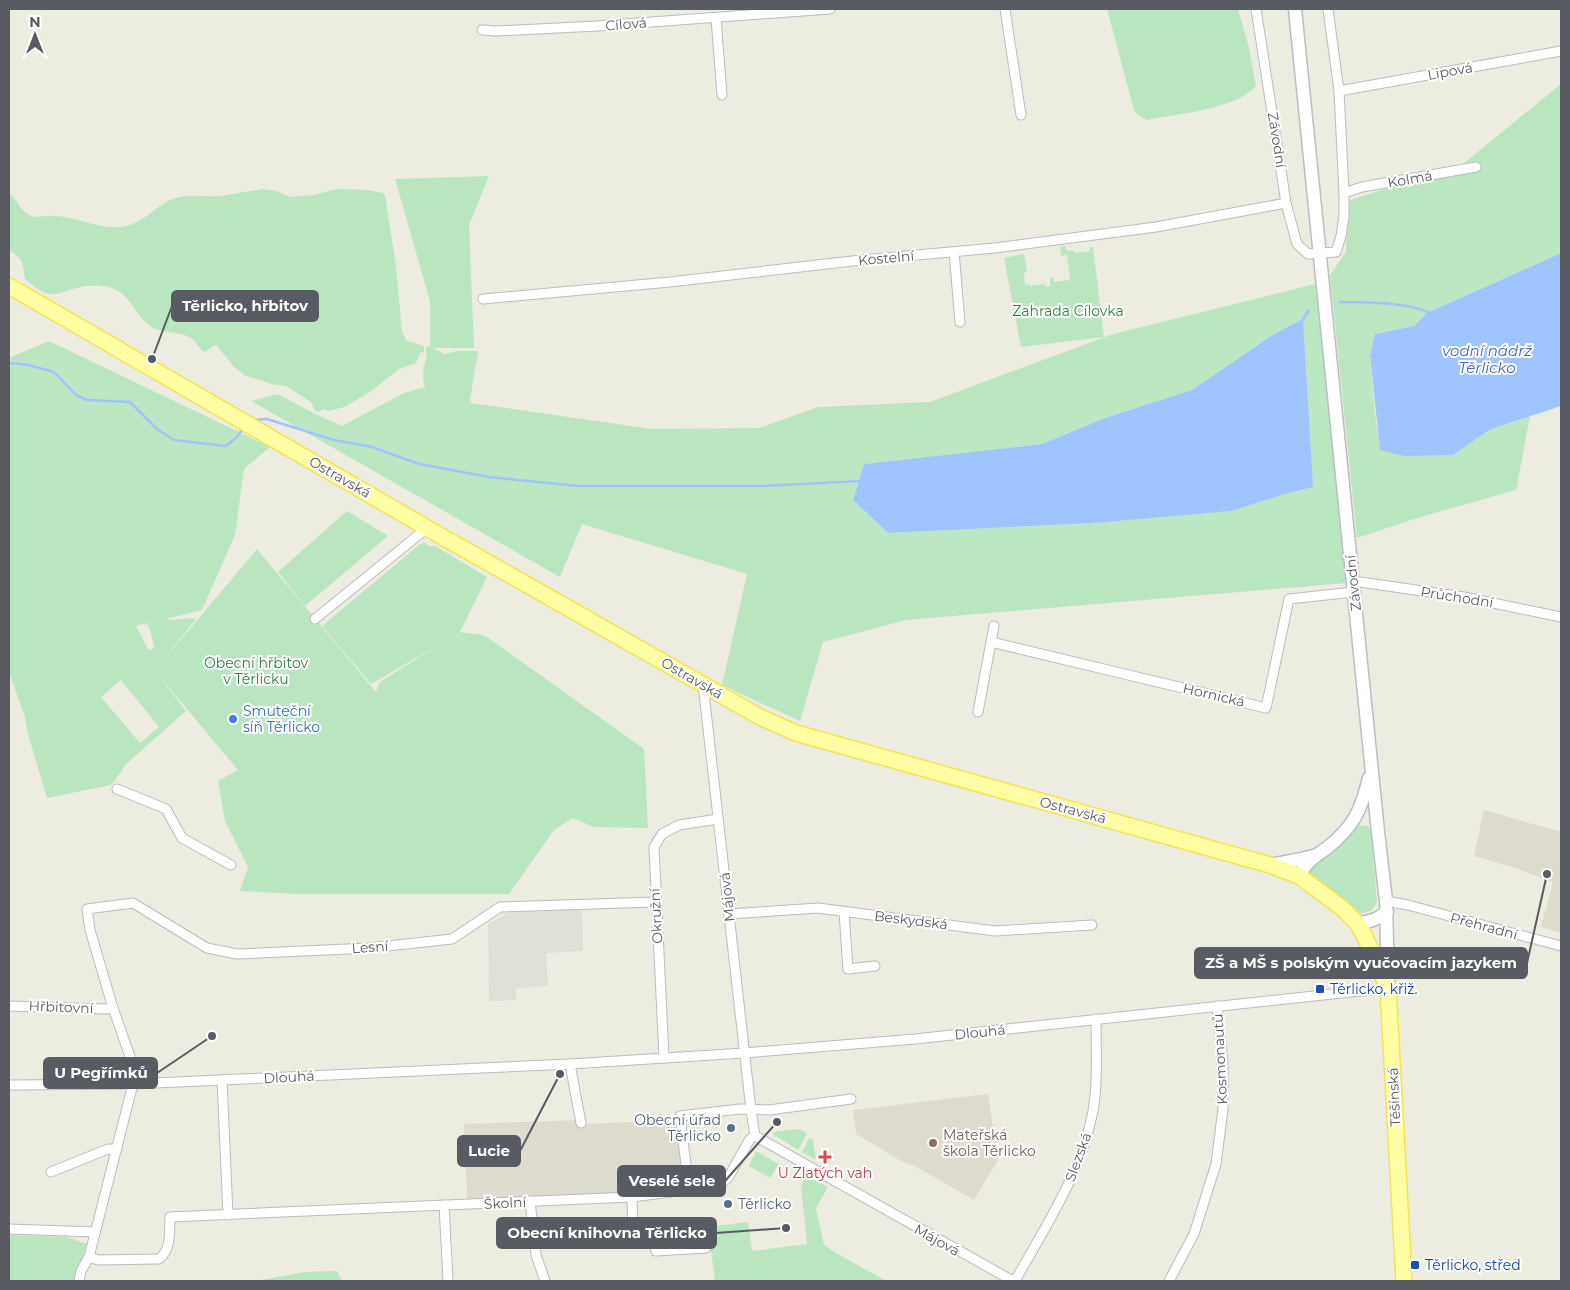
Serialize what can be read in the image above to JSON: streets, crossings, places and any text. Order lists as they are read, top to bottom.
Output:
{
  "streets": {
    "main road": ["Závodní", "Ostravská", "Těšínská"],
    "street": [
      "Cílová",
      "Lipová",
      "Kolmá",
      "Kostelní",
      "Průchodní",
      "Hornická",
      "Májová",
      "Okružní",
      "Beskydská",
      "Přehradní",
      "Lesní",
      "Hřbitovní",
      "Dlouhá",
      "Kosmonautů",
      "Slezská",
      "Školní"
    ]
  },
  "crossings": [
    ["Závodní", "Kostelní"],
    ["Závodní", "Průchodní"],
    ["Závodní", "Hornická"],
    ["Závodní", "Přehradní"],
    ["Závodní", "Těšínská"],
    ["Ostravská", "Májová"],
    ["Ostravská", "Dlouhá"],
    ["Ostravská", "Těšínská"],
    ["Průchodní", "Hornická"],
    ["Májová", "Okružní"],
    ["Májová", "Beskydská"],
    ["Májová", "Dlouhá"],
    ["Májová", "Slezská"],
    ["Májová", "Školní"],
    ["Okružní", "Lesní"],
    ["Okružní", "Dlouhá"],
    ["Přehradní", "Těšínská"],
    ["Lesní", "Hřbitovní"],
    ["Hřbitovní", "Dlouhá"],
    ["Hřbitovní", "Školní"],
    ["Dlouhá", "Kosmonautů"],
    ["Dlouhá", "Těšínská"],
    ["Dlouhá", "Slezská"]
  ],
  "water": ["vodní nádrž Těrlicko"],
  "parks": ["Zahrada Cílovka", "Obecní hřbitov v Těrlicku"],
  "places": {
    "other": [
      "Těrlicko, hřbitov",
      "Smuteční síň Těrlicko",
      "ZŠ a MŠ s polským vyučovacím jazykem",
      "U Pegřímků",
      "Lucie",
      "Veselé sele",
      "Obecní úřad Těrlicko",
      "Mateřská škola Těrlicko",
      "Těrlicko",
      "Obecní knihovna Těrlicko"
    ],
    "transit": ["Těrlicko, křiž.", "Těrlicko, střed"],
    "health": ["U Zlatých vah"]
  },
  "north": "top"
}
